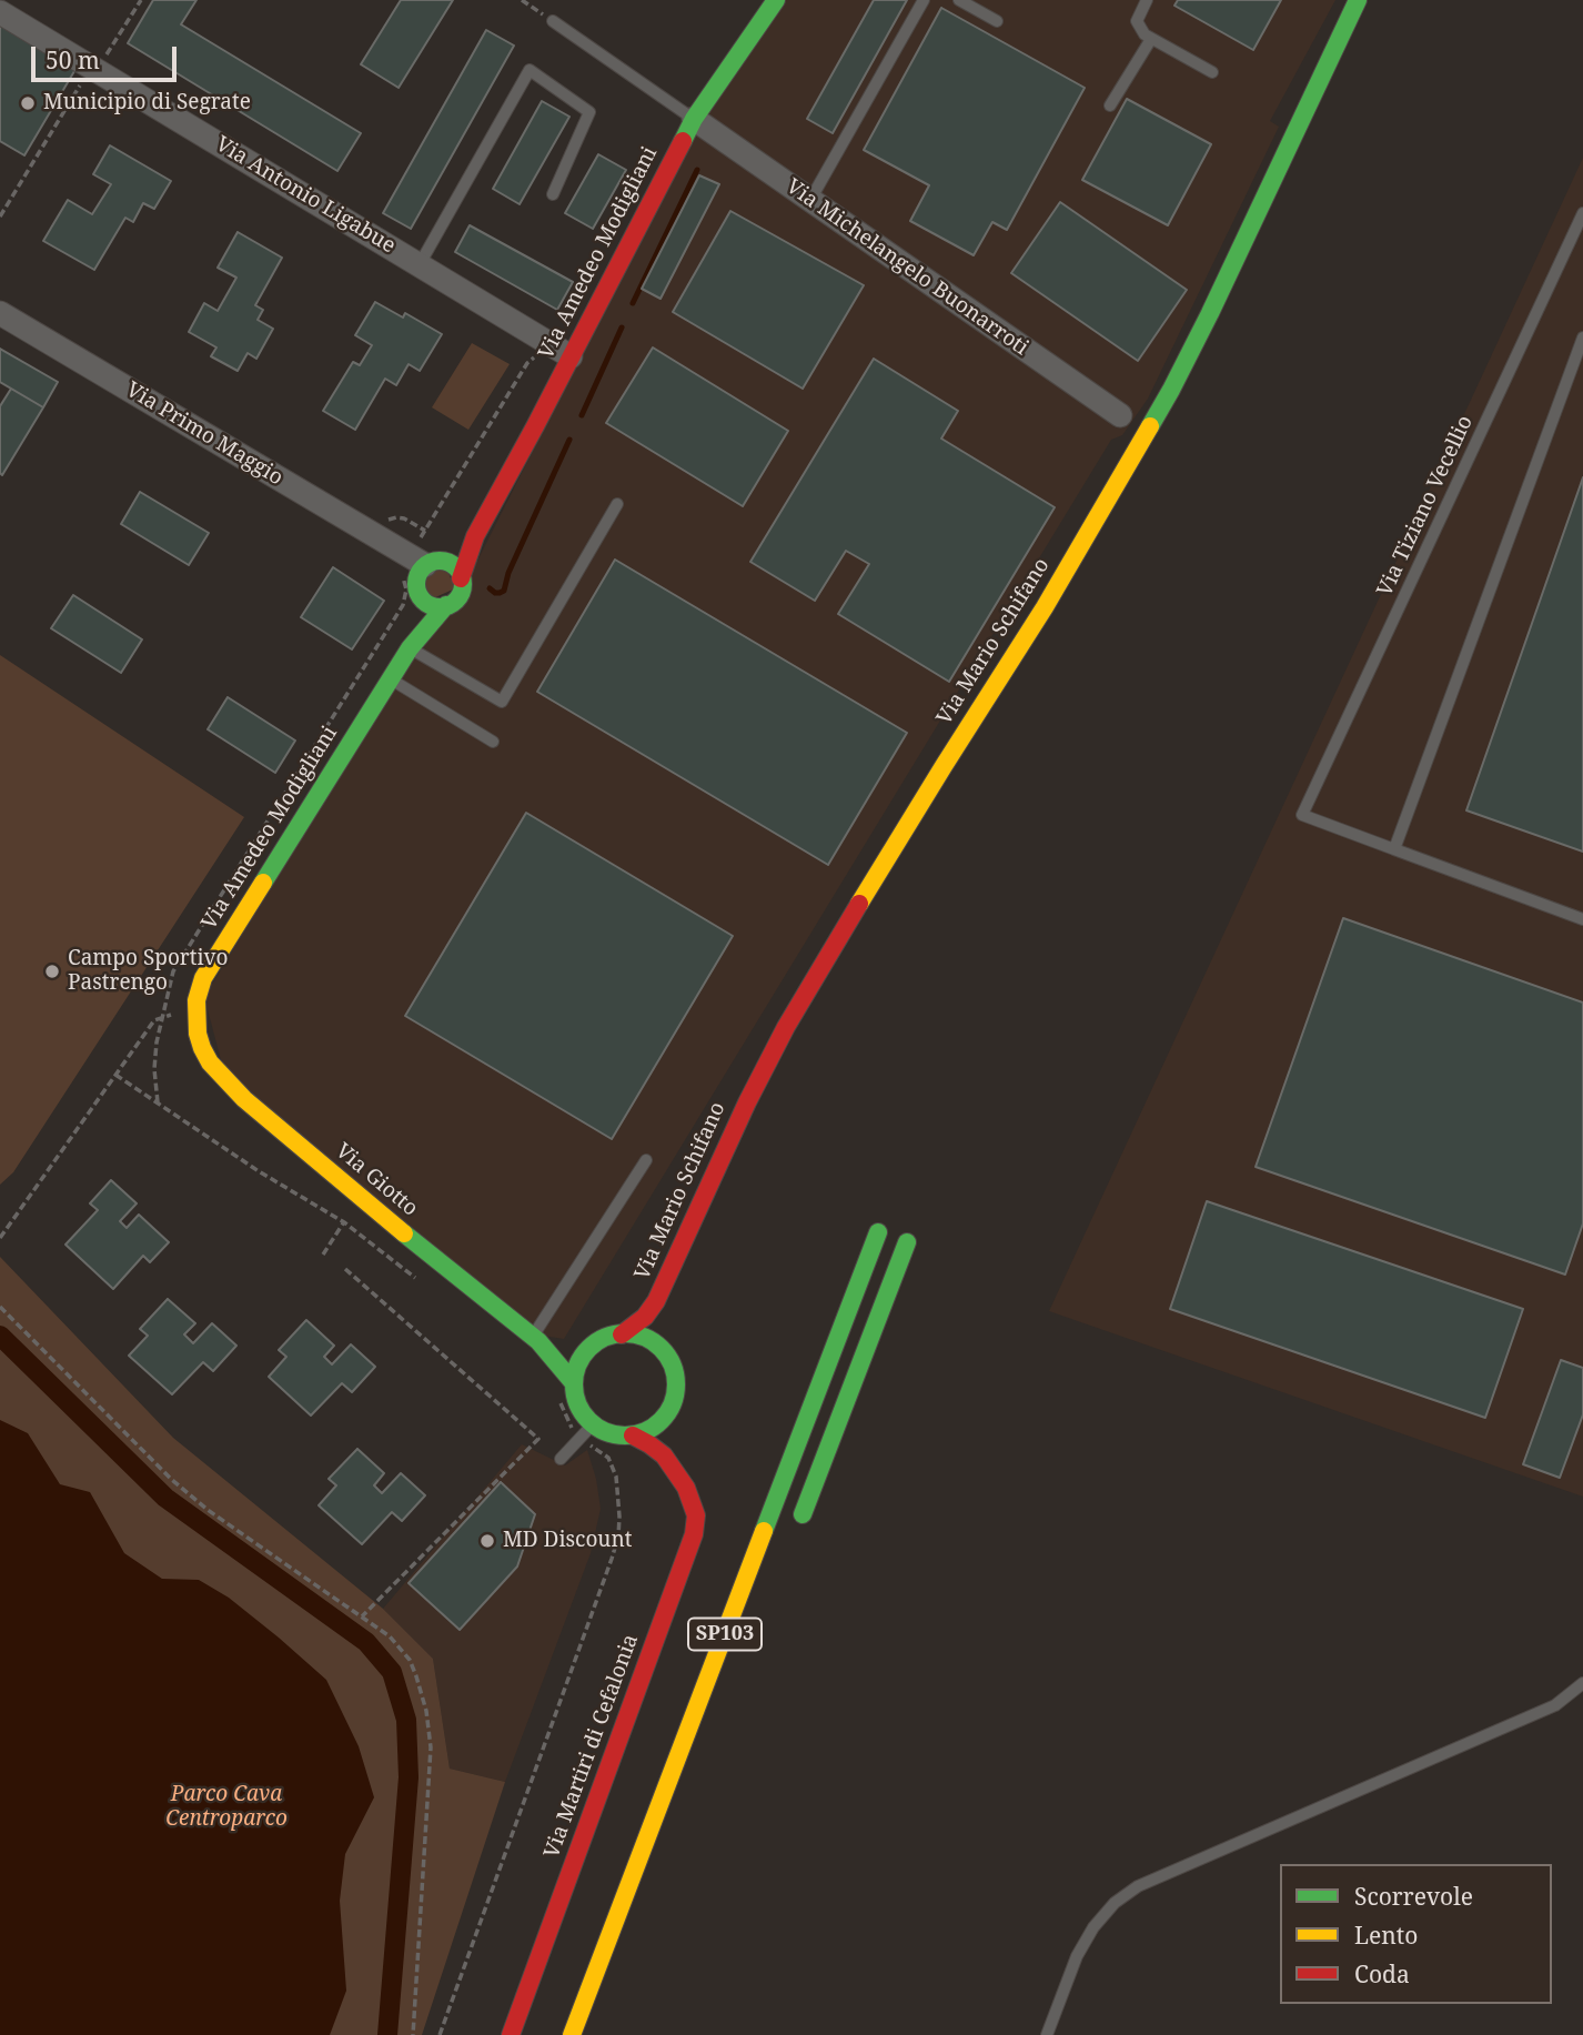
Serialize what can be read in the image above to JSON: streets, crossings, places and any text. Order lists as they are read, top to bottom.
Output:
{
  "streets": {
    "main road": [
      "Via Amedeo Modigliani",
      "Via Mario Schifano",
      "Via Giotto",
      "SP103",
      "Via Martiri di Cefalonia"
    ],
    "street": ["Via Antonio Ligabue", "Via Michelangelo Buonarroti", "Via Primo Maggio"],
    "lane": ["Via Tiziano Vecellio"]
  },
  "crossings": [
    ["Via Antonio Ligabue", "Via Amedeo Modigliani"],
    ["Via Amedeo Modigliani", "Via Michelangelo Buonarroti"],
    ["Via Amedeo Modigliani", "Via Primo Maggio"],
    ["Via Amedeo Modigliani", "Via Giotto"],
    ["Via Mario Schifano", "Via Giotto"],
    ["Via Mario Schifano", "Via Martiri di Cefalonia"],
    ["Via Giotto", "Via Martiri di Cefalonia"]
  ],
  "parks": ["Parco Cava Centroparco"],
  "places": ["Municipio di Segrate", "Campo Sportivo Pastrengo", "MD Discount"],
  "legend": ["Scorrevole", "Lento", "Coda"],
  "scale_bar": "50 m"
}
